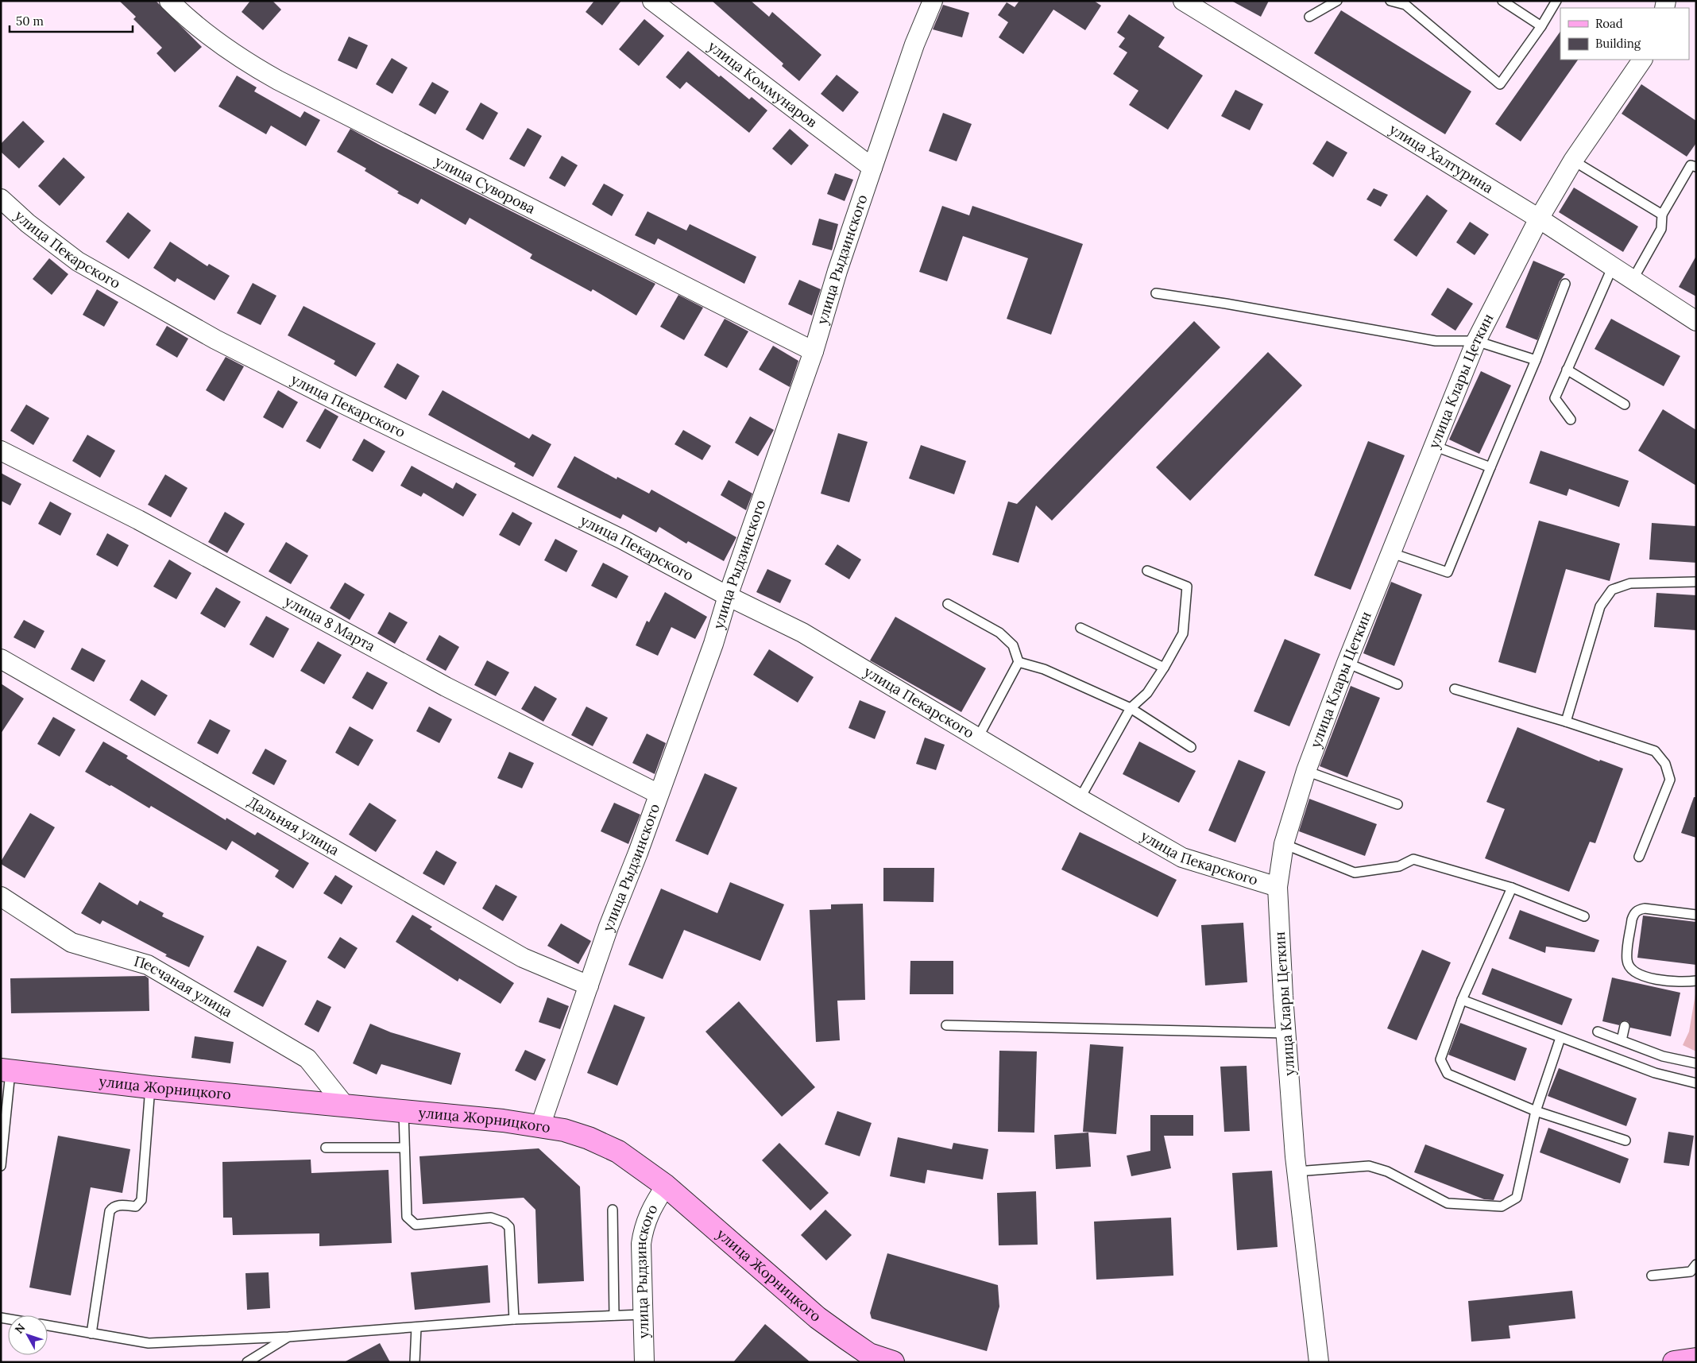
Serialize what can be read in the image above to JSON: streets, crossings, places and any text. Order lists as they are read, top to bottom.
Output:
{
  "streets": {
    "main road": ["улица Жорницкого"],
    "street": [
      "улица Коммунаров",
      "улица Халтурина",
      "улица Суворова",
      "улица Пекарского",
      "улица Рыдзинского",
      "улица Клары Цеткин",
      "улица 8 Марта",
      "Дальняя улица",
      "Песчаная улица"
    ]
  },
  "crossings": [
    ["улица Коммунаров", "улица Рыдзинского"],
    ["улица Халтурина", "улица Клары Цеткин"],
    ["улица Суворова", "улица Рыдзинского"],
    ["улица Пекарского", "улица Рыдзинского"],
    ["улица Пекарского", "улица Клары Цеткин"],
    ["улица Рыдзинского", "улица 8 Марта"],
    ["улица Рыдзинского", "Дальняя улица"],
    ["улица Рыдзинского", "улица Жорницкого"],
    ["Песчаная улица", "улица Жорницкого"]
  ],
  "legend": ["Road", "Building"],
  "scale_bar": "50 m",
  "north": "top left"
}
